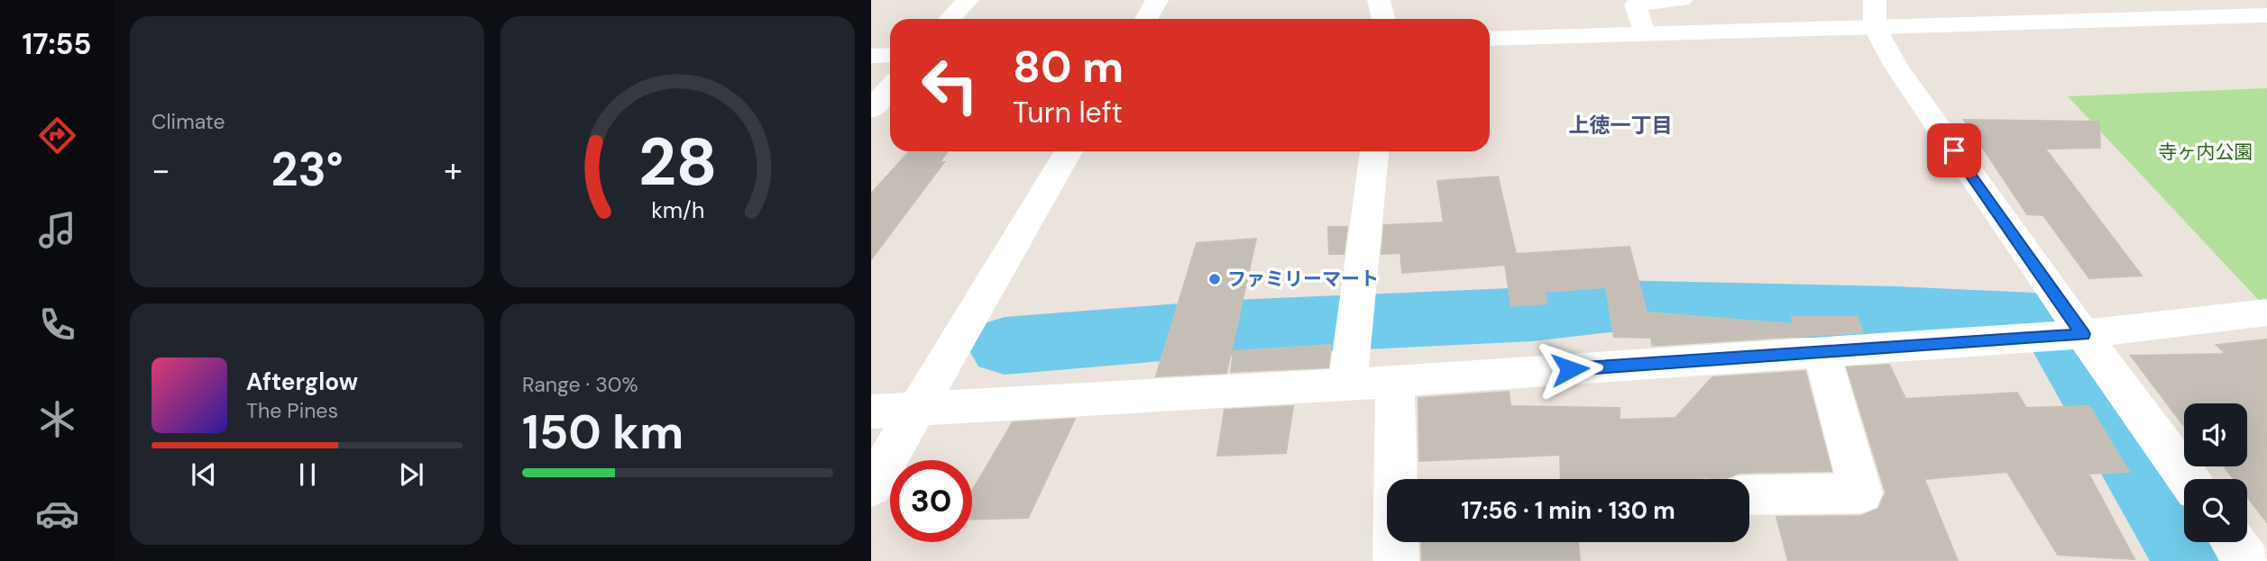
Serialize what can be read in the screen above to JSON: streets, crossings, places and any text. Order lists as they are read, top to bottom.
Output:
{
  "districts": ["上徳一丁目"],
  "parks": ["寺ヶ内公園"],
  "places": ["ファミリーマート"],
  "page": {
    "tabs": "17:55",
    "tile": [
      "Climate",
      ["Range · 30%", "150 km"]
    ],
    "turn": ["80 m", "Turn left"],
    "heat": ["−", "23°", "+"],
    "song": ["Afterglow", "The Pines"],
    "limit": "30",
    "trip": "17:56 · 1 min · 130 m",
    "gauge": ["28", "km/h"]
  }
}
